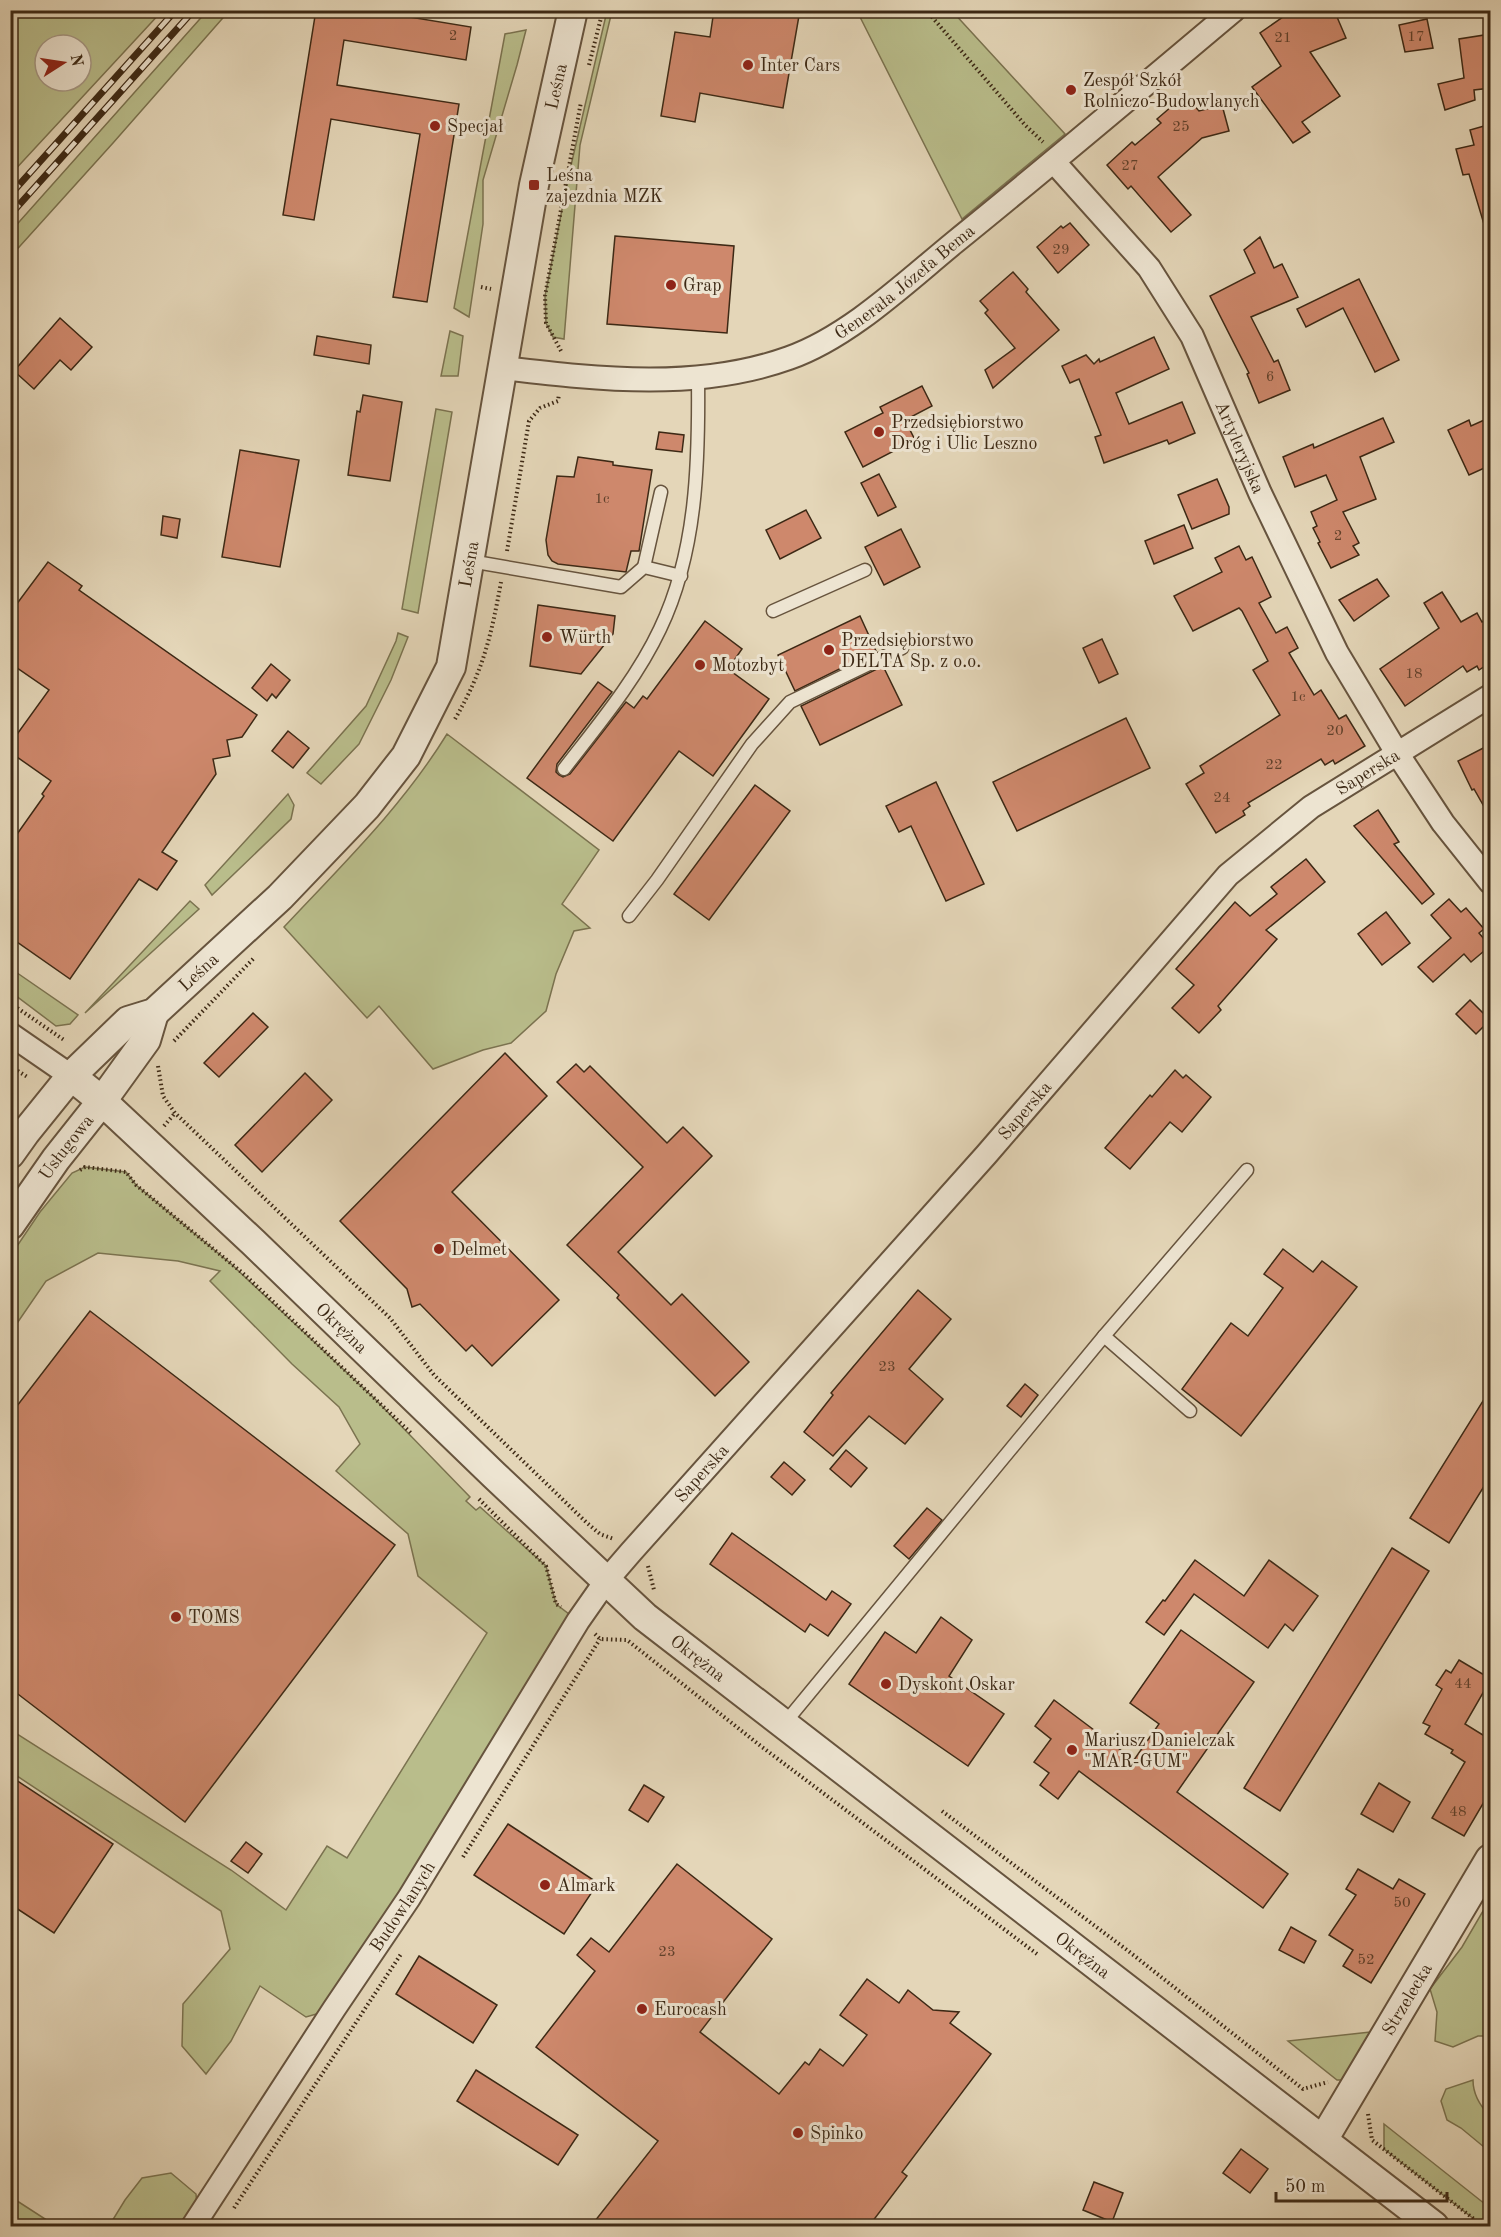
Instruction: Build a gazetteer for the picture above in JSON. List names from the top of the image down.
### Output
{
  "streets": {
    "street": [
      "Leśna",
      "Generała Józefa Bema",
      "Artyleryjska",
      "Saperska",
      "Usługowa",
      "Okrężna",
      "Budowlanych",
      "Strzelecka"
    ]
  },
  "crossings": [
    ["Leśna", "Generała Józefa Bema"],
    ["Leśna", "Usługowa"],
    ["Leśna", "Okrężna"],
    ["Generała Józefa Bema", "Artyleryjska"],
    ["Artyleryjska", "Saperska"],
    ["Saperska", "Okrężna"],
    ["Saperska", "Budowlanych"],
    ["Usługowa", "Okrężna"],
    ["Okrężna", "Budowlanych"],
    ["Okrężna", "Strzelecka"]
  ],
  "places": {
    "other": [
      "Inter Cars",
      "Zespół Szkół Rolniczo-Budowlanych",
      "Specjał",
      "Grap",
      "Przedsiębiorstwo Dróg i Ulic Leszno",
      "Würth",
      "Przedsiębiorstwo DELTA Sp. z o.o.",
      "Motozbyt",
      "Delmet",
      "TOMS",
      "Dyskont Oskar",
      "Mariusz Danielczak \"MAR-GUM\"",
      "Almark",
      "Eurocash",
      "Spinko"
    ],
    "transit": ["Leśna zajezdnia MZK"]
  },
  "house_numbers": [
    "2",
    "17",
    "21",
    "25",
    "27",
    "29",
    "6",
    "1c",
    "2",
    "18",
    "1c",
    "20",
    "22",
    "24",
    "23",
    "44",
    "48",
    "50",
    "23",
    "52"
  ],
  "scale_bar": "50 m",
  "north": "right"
}
